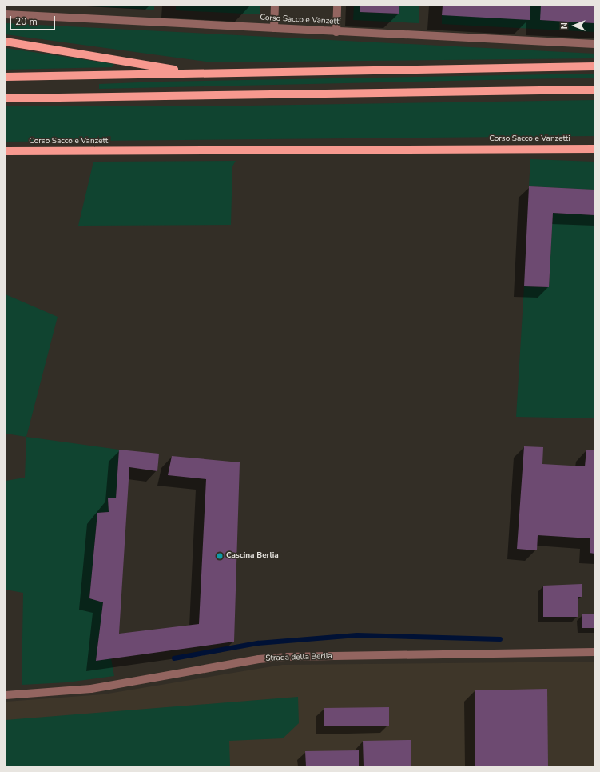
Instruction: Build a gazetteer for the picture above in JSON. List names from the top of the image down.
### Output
{
  "streets": {
    "main road": ["Corso Sacco e Vanzetti"],
    "street": ["Strada della Berlia"]
  },
  "places": ["Cascina Berlia"],
  "scale_bar": "20 m",
  "north": "left"
}
